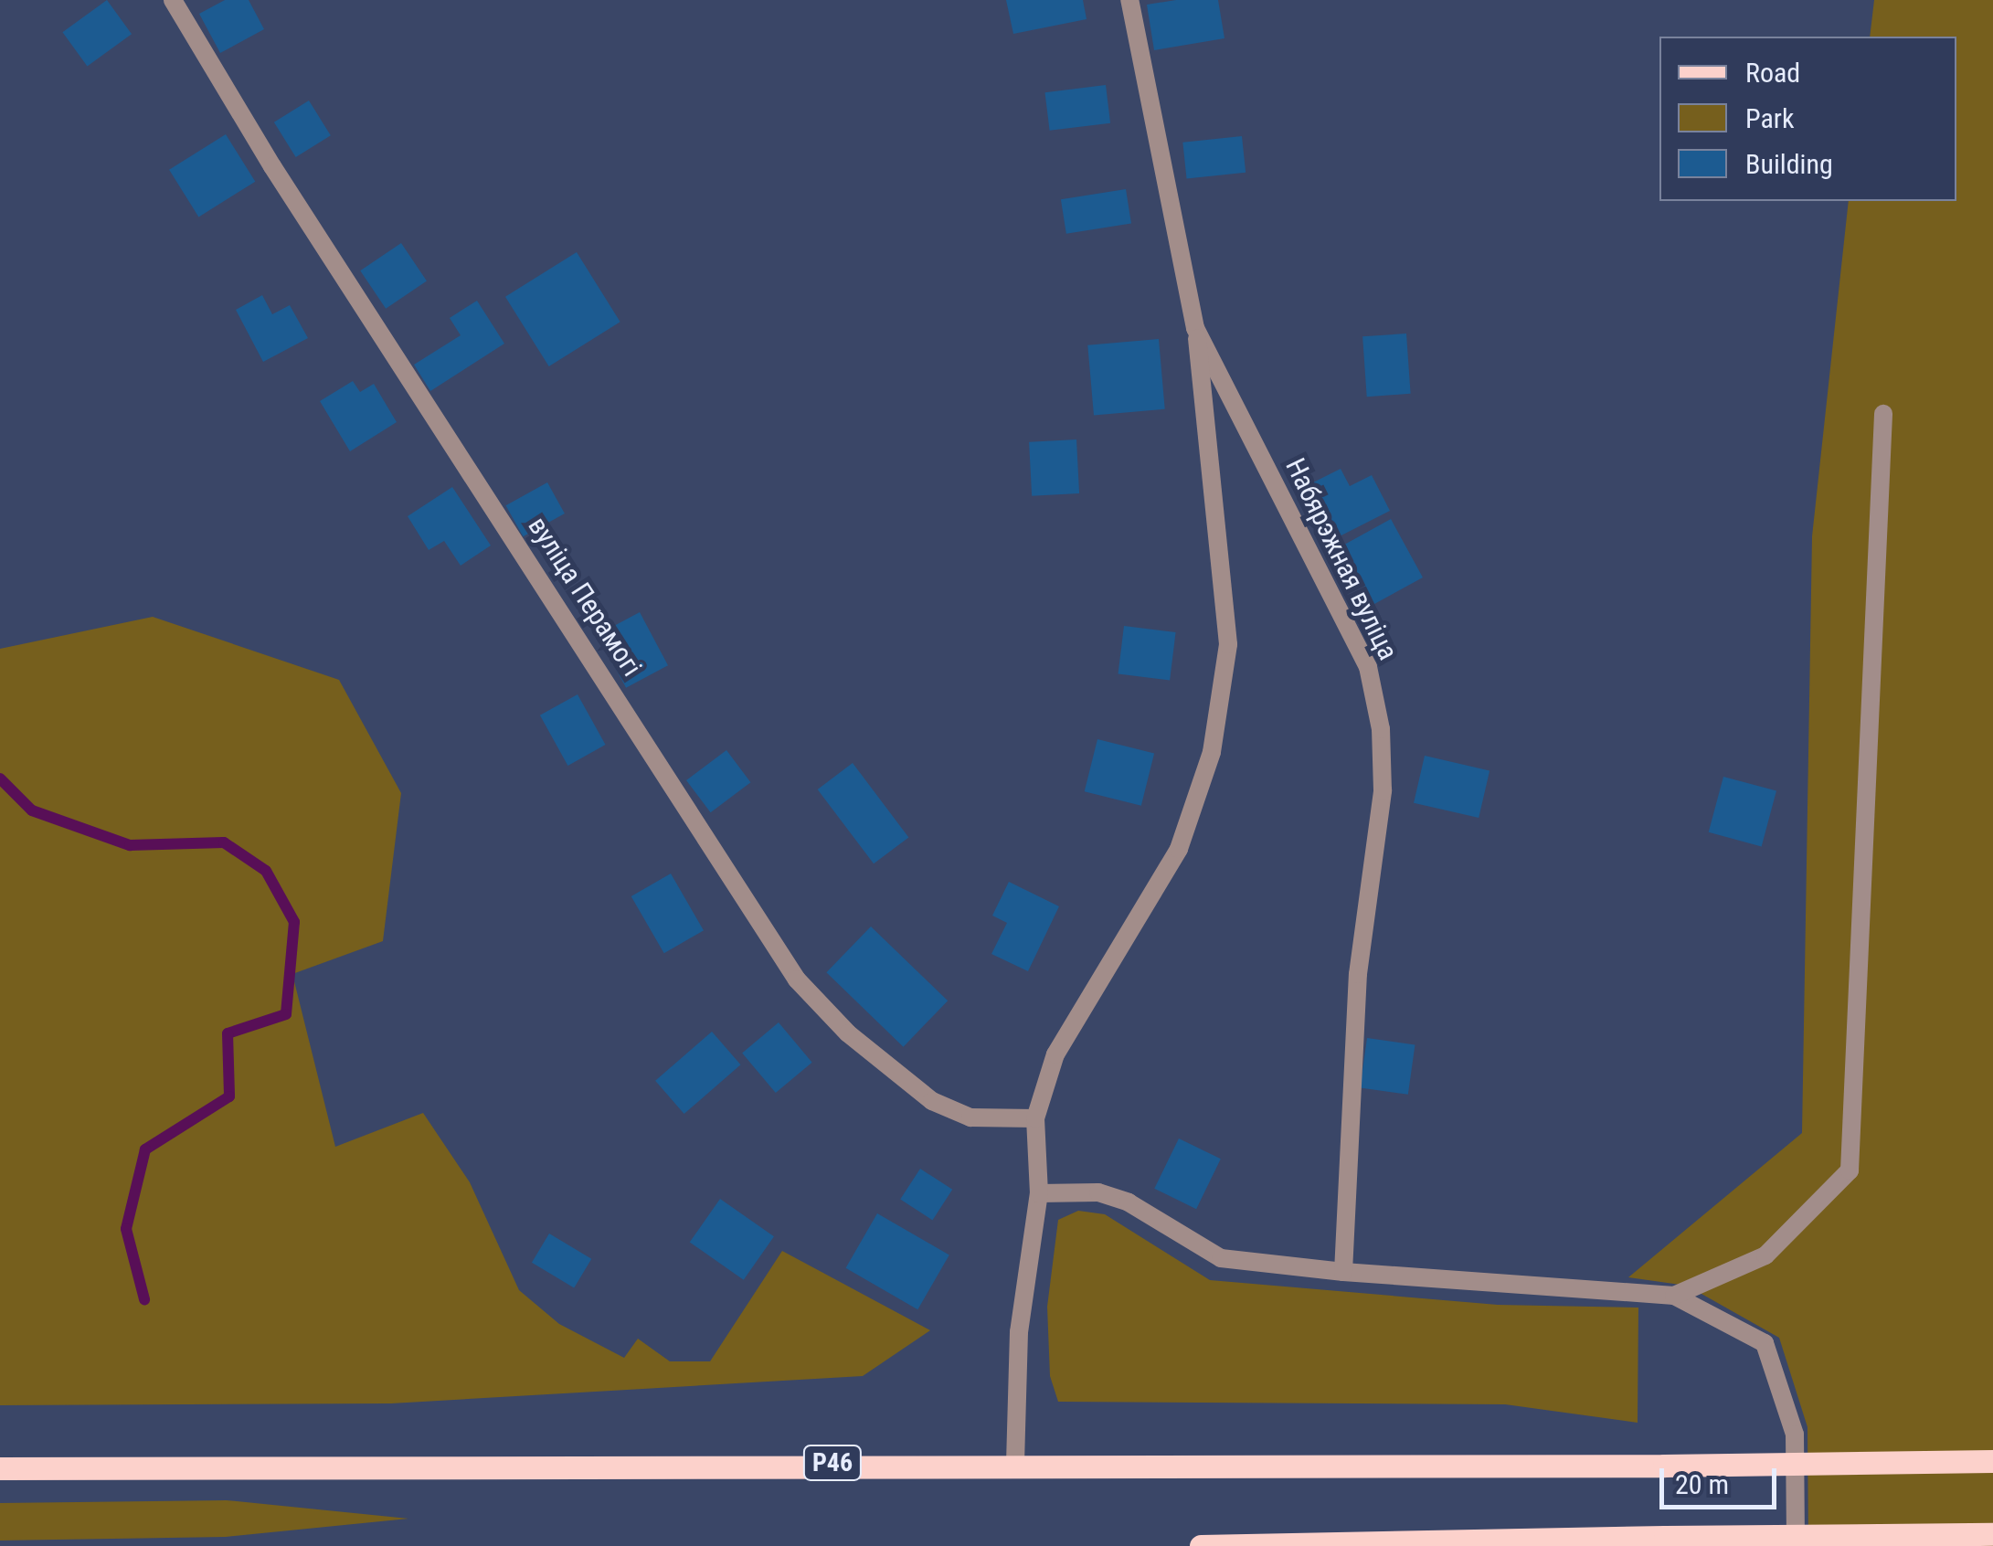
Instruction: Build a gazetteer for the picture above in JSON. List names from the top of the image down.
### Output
{
  "streets": {
    "main road": ["Р46"],
    "street": ["Набярэжная вуліца", "вуліца Перамогі"]
  },
  "legend": ["Road", "Park", "Building"],
  "scale_bar": "20 m"
}
